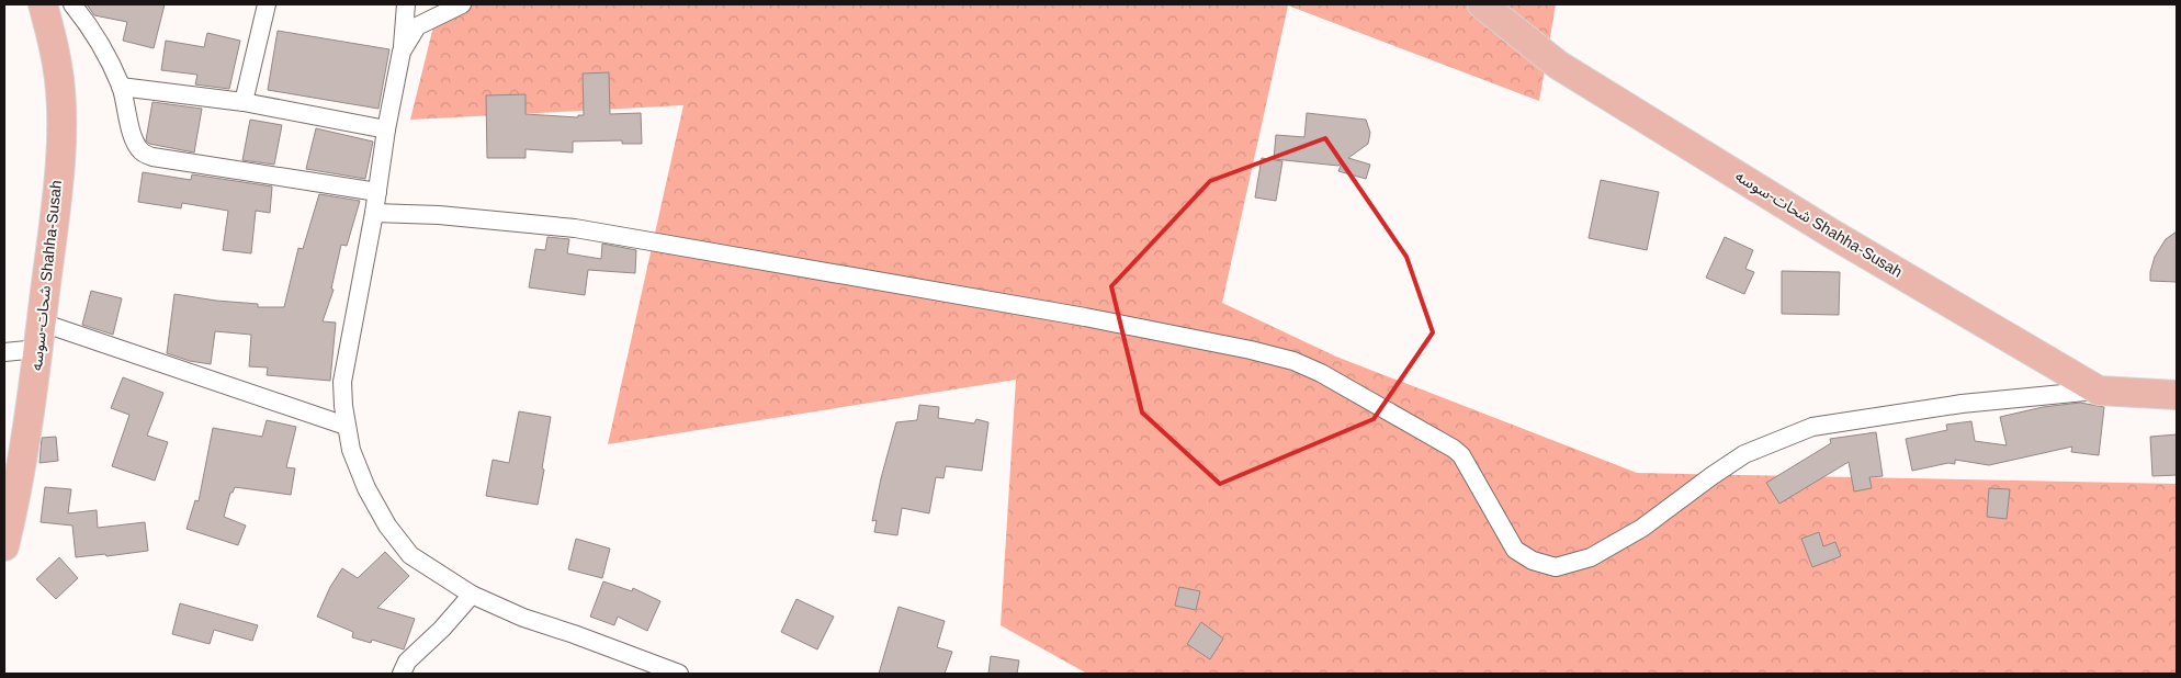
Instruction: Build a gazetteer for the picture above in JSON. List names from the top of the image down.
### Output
{
  "streets": {
    "main road": ["شحات-سوسه Shahha-Susah"]
  }
}
